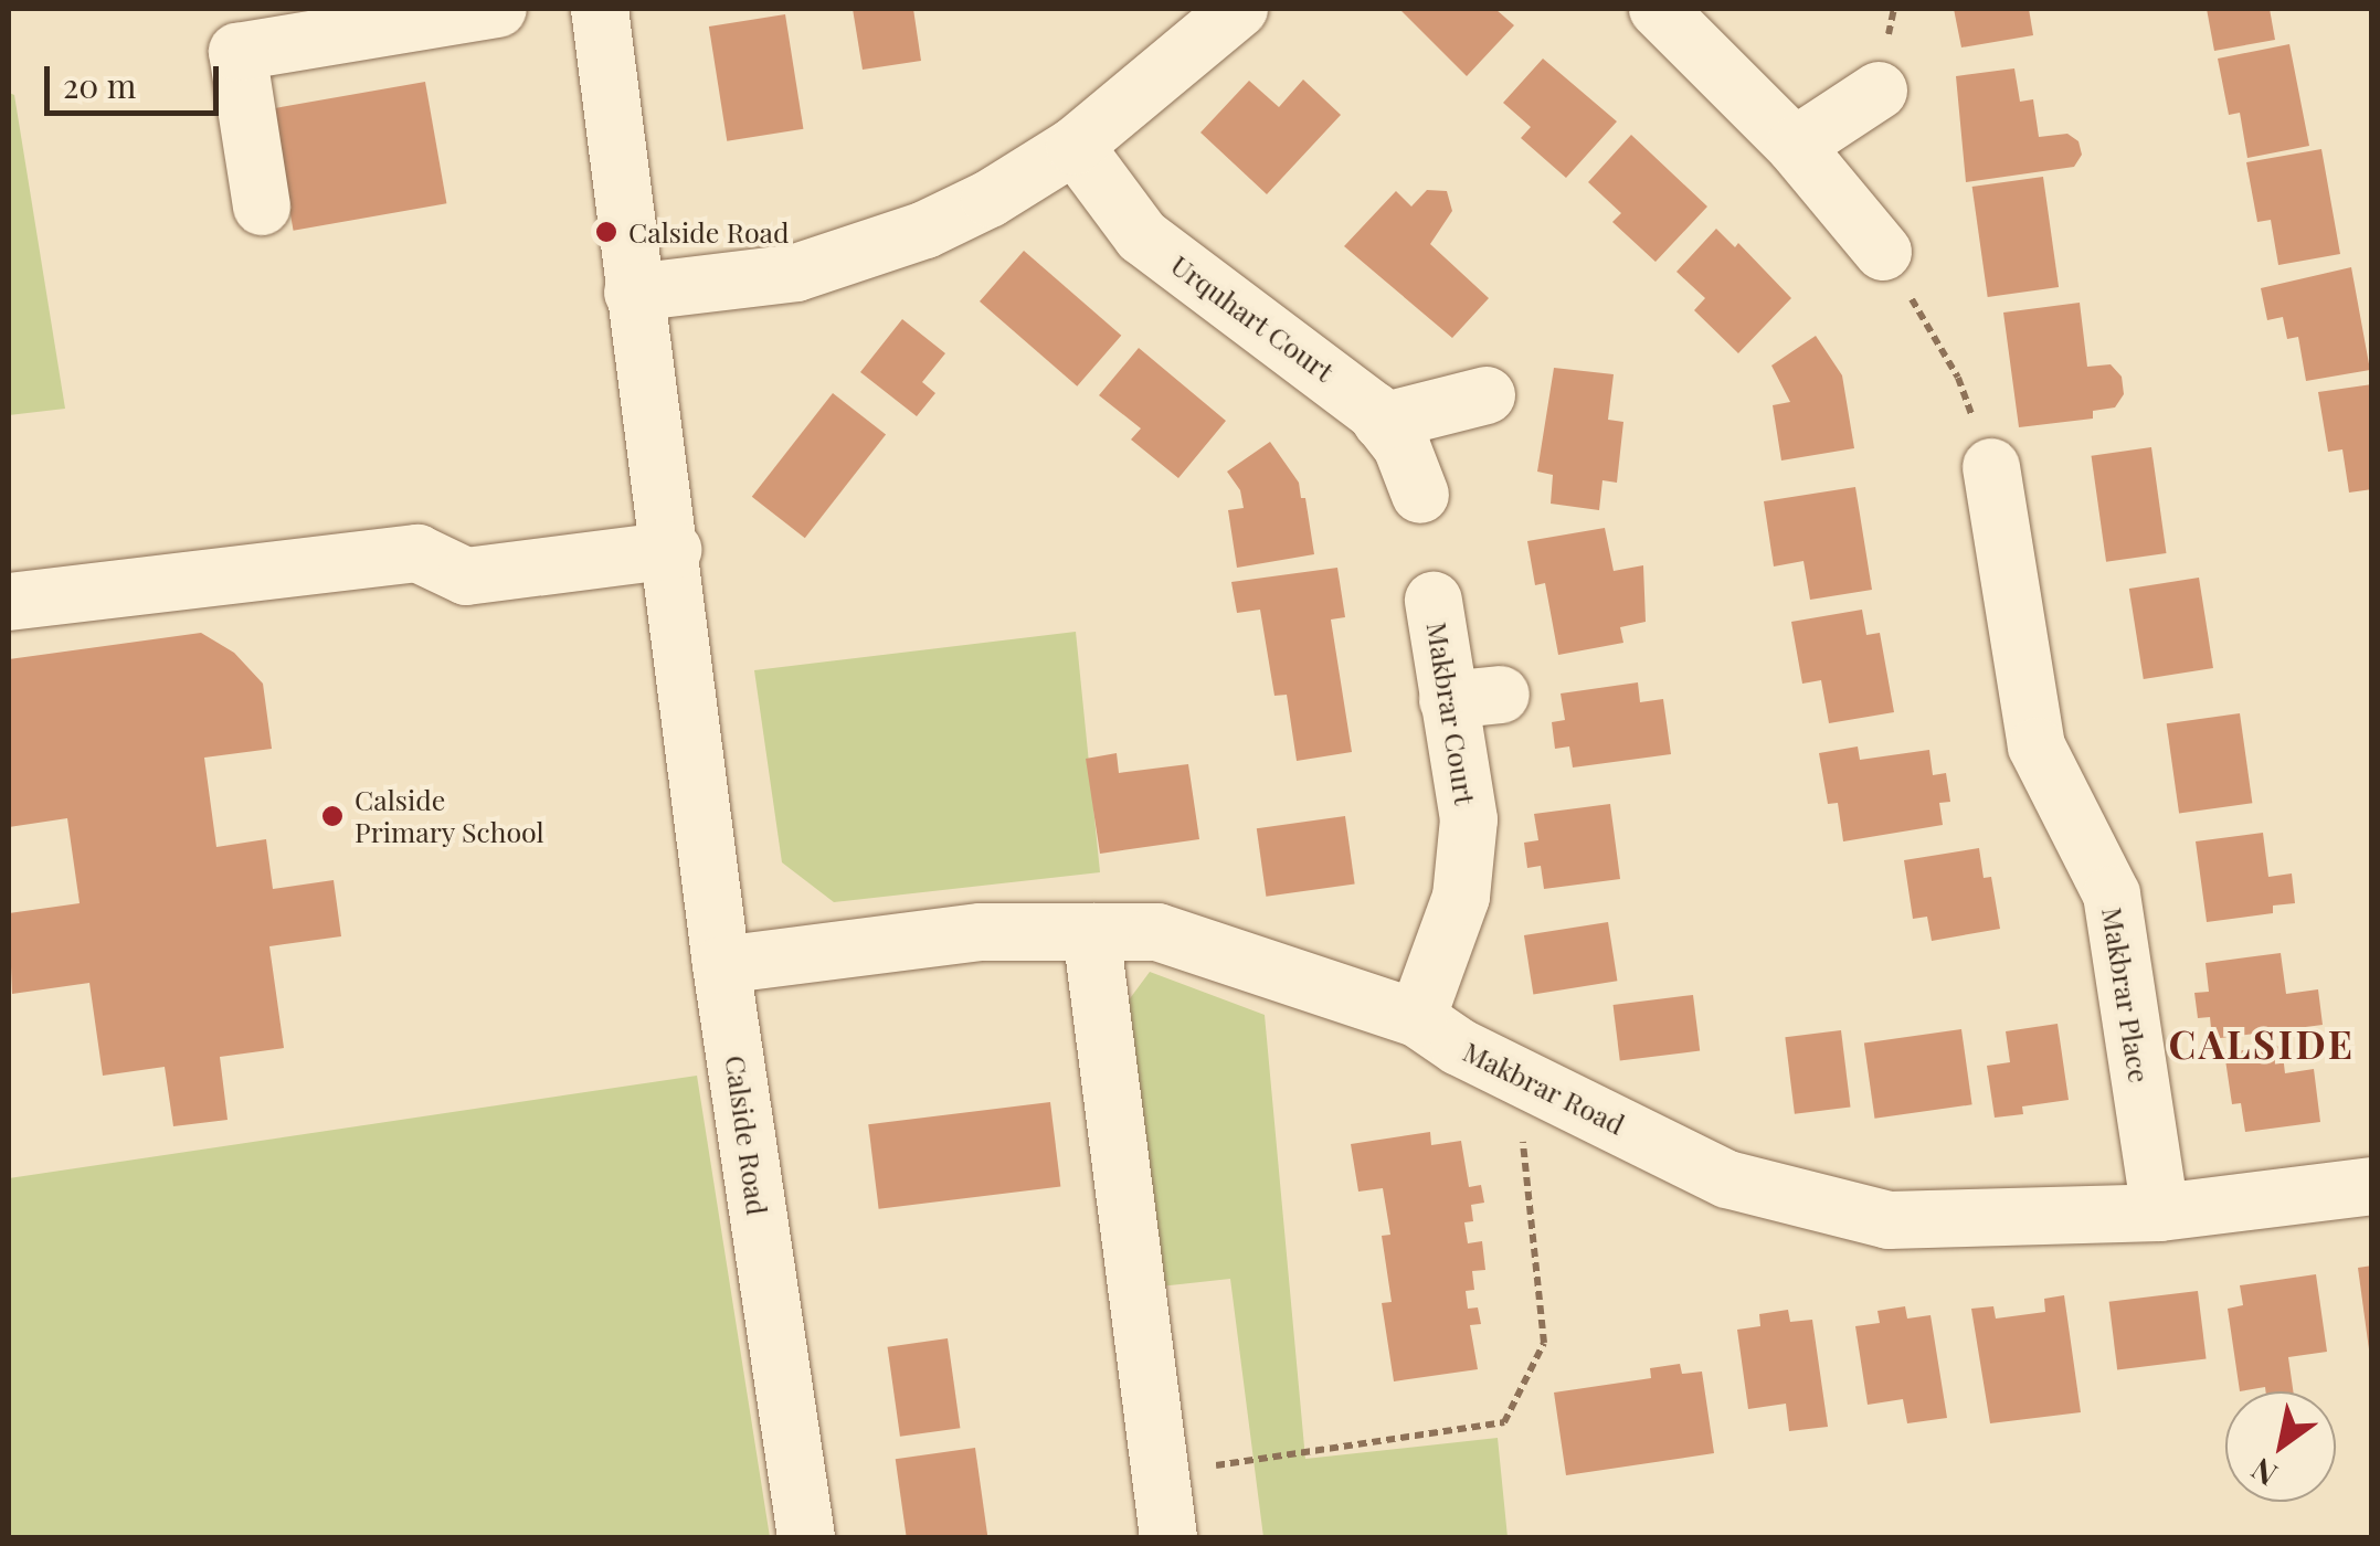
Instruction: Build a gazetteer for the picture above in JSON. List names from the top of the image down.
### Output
{
  "streets": {
    "street": [
      "Urquhart Court",
      "Makbrar Court",
      "Makbrar Place",
      "Makbrar Road",
      "Calside Road"
    ]
  },
  "crossings": [
    ["Makbrar Court", "Makbrar Road"],
    ["Makbrar Place", "Makbrar Road"],
    ["Makbrar Road", "Calside Road"]
  ],
  "districts": ["CALSIDE"],
  "places": ["Calside Road", "Calside Primary School"],
  "scale_bar": "20 m",
  "north": "bottom left"
}
